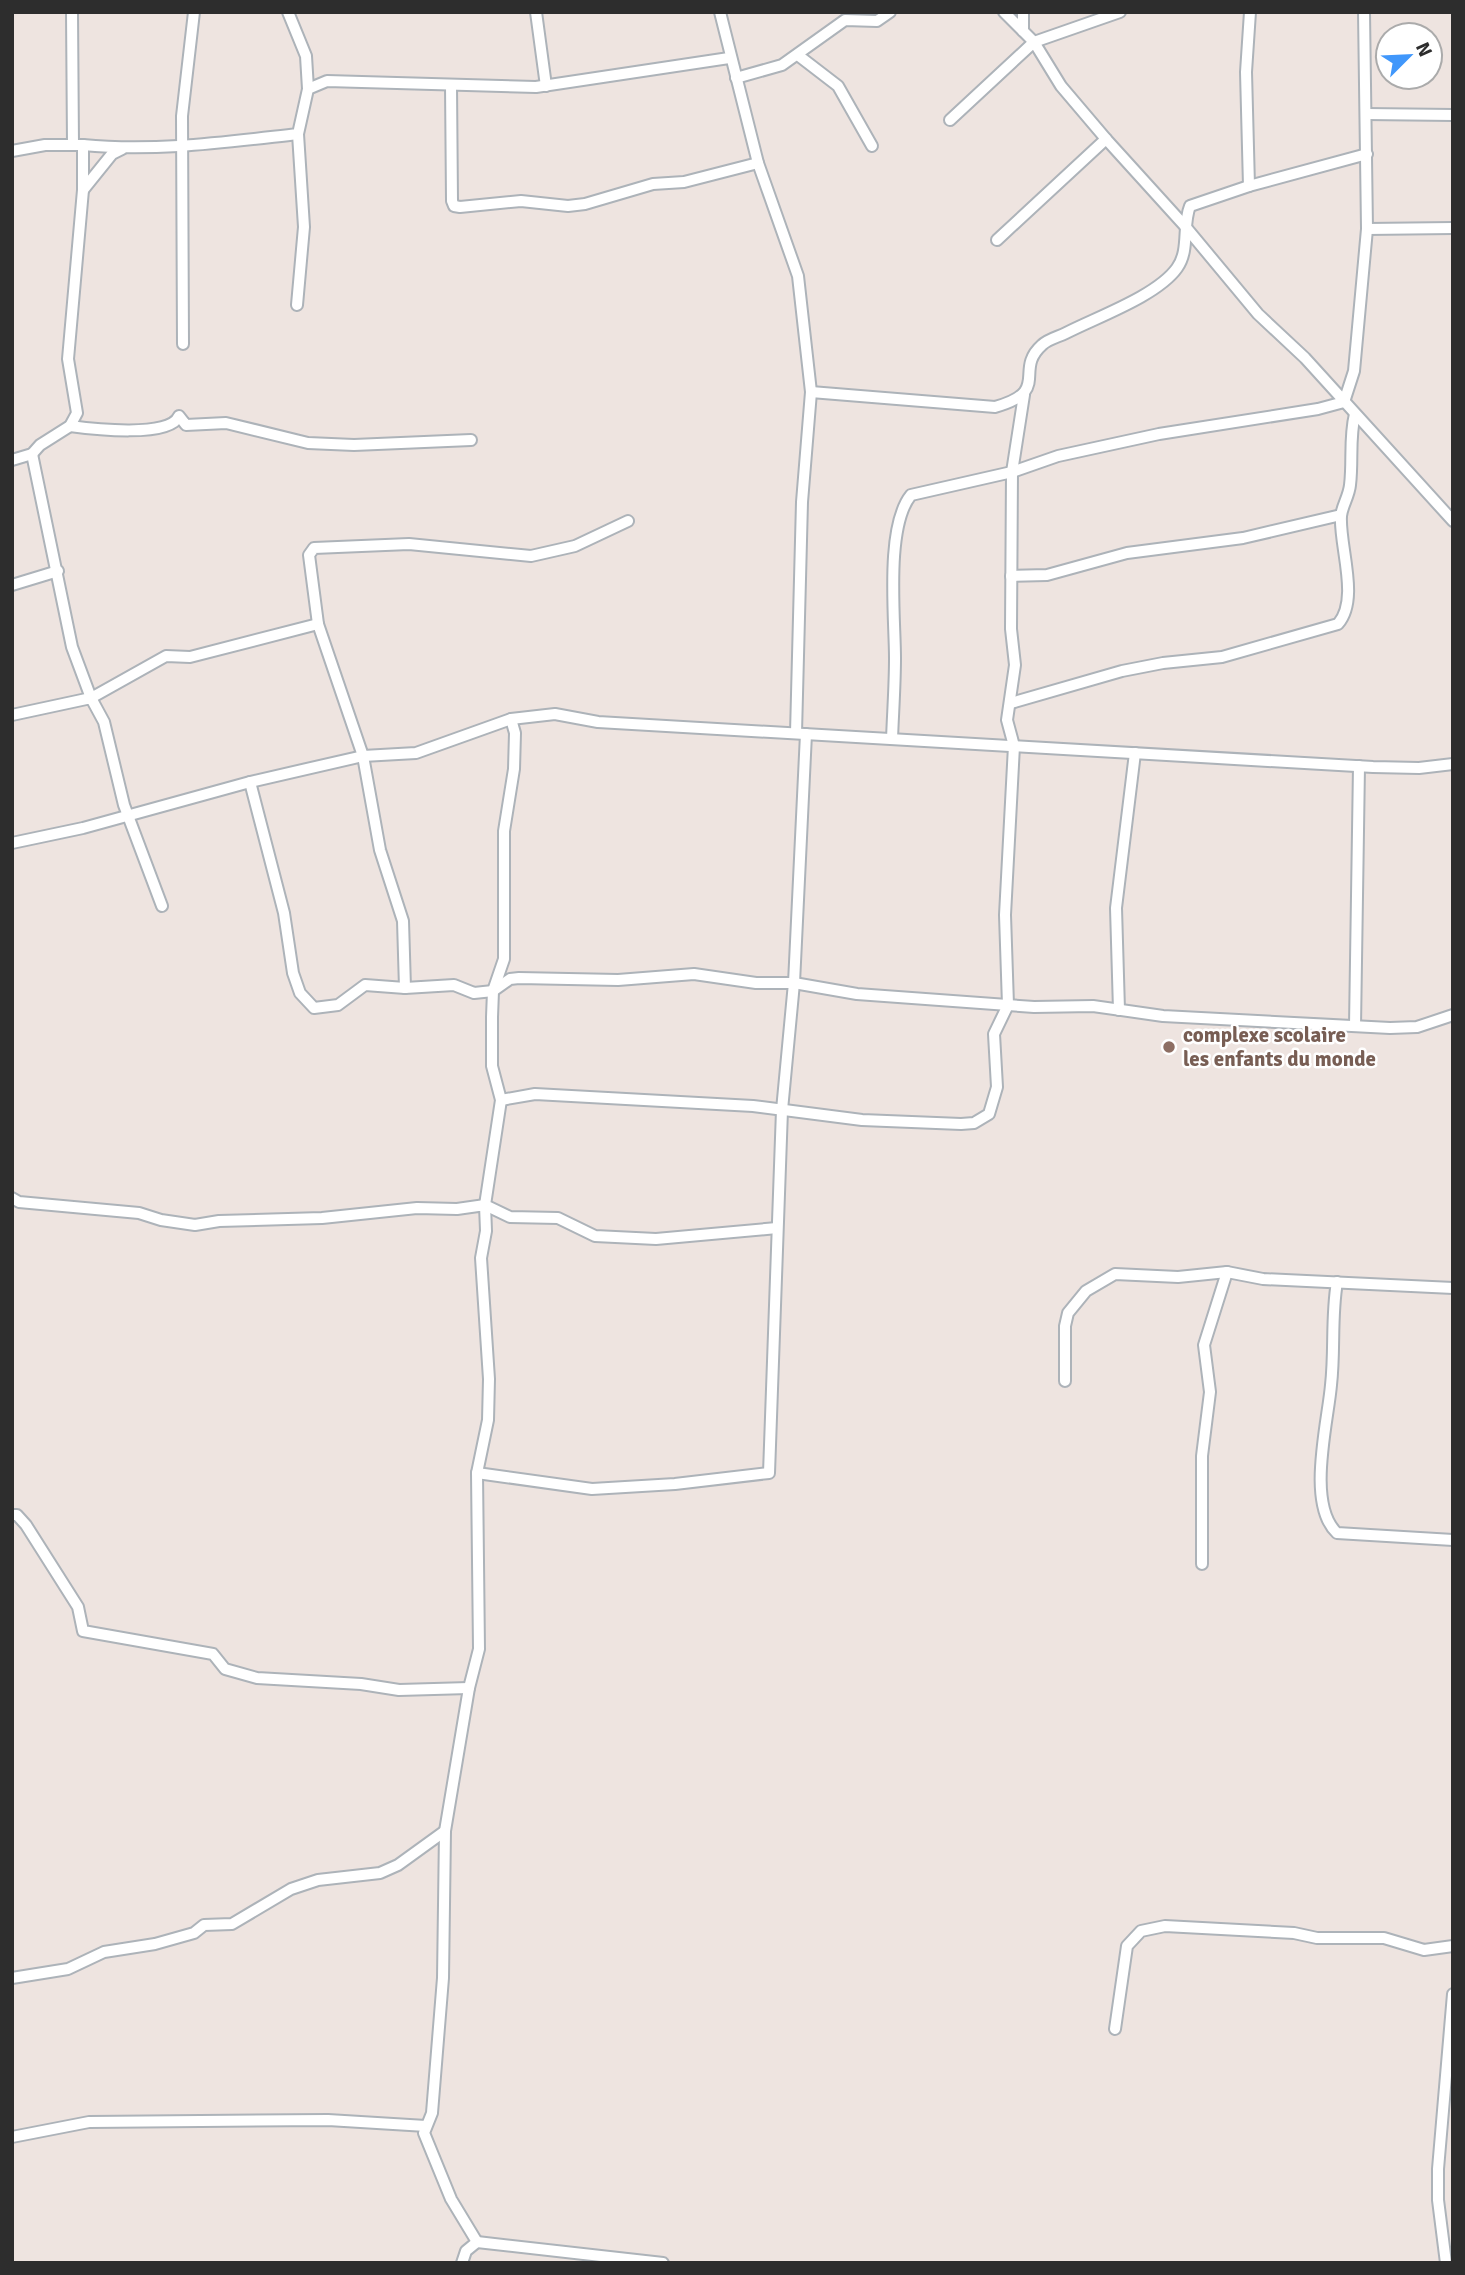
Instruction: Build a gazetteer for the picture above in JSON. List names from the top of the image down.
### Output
{
  "places": ["complexe scolaire les enfants du monde"],
  "north": "top right"
}
